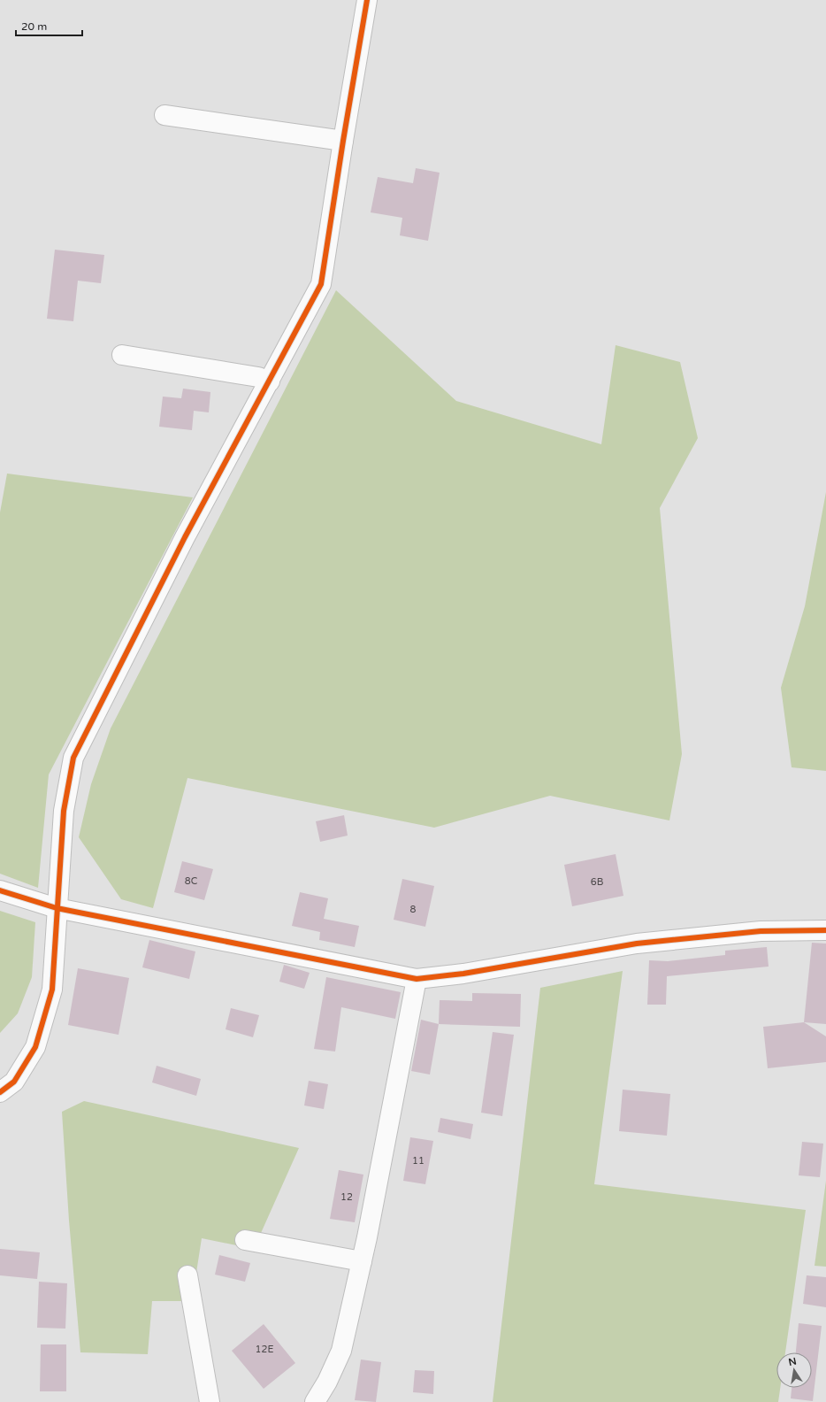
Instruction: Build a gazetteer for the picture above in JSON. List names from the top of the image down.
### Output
{
  "house_numbers": [
    "8C",
    "6B",
    "8",
    "11",
    "12",
    "12E"
  ],
  "scale_bar": "20 m",
  "north": "top"
}
